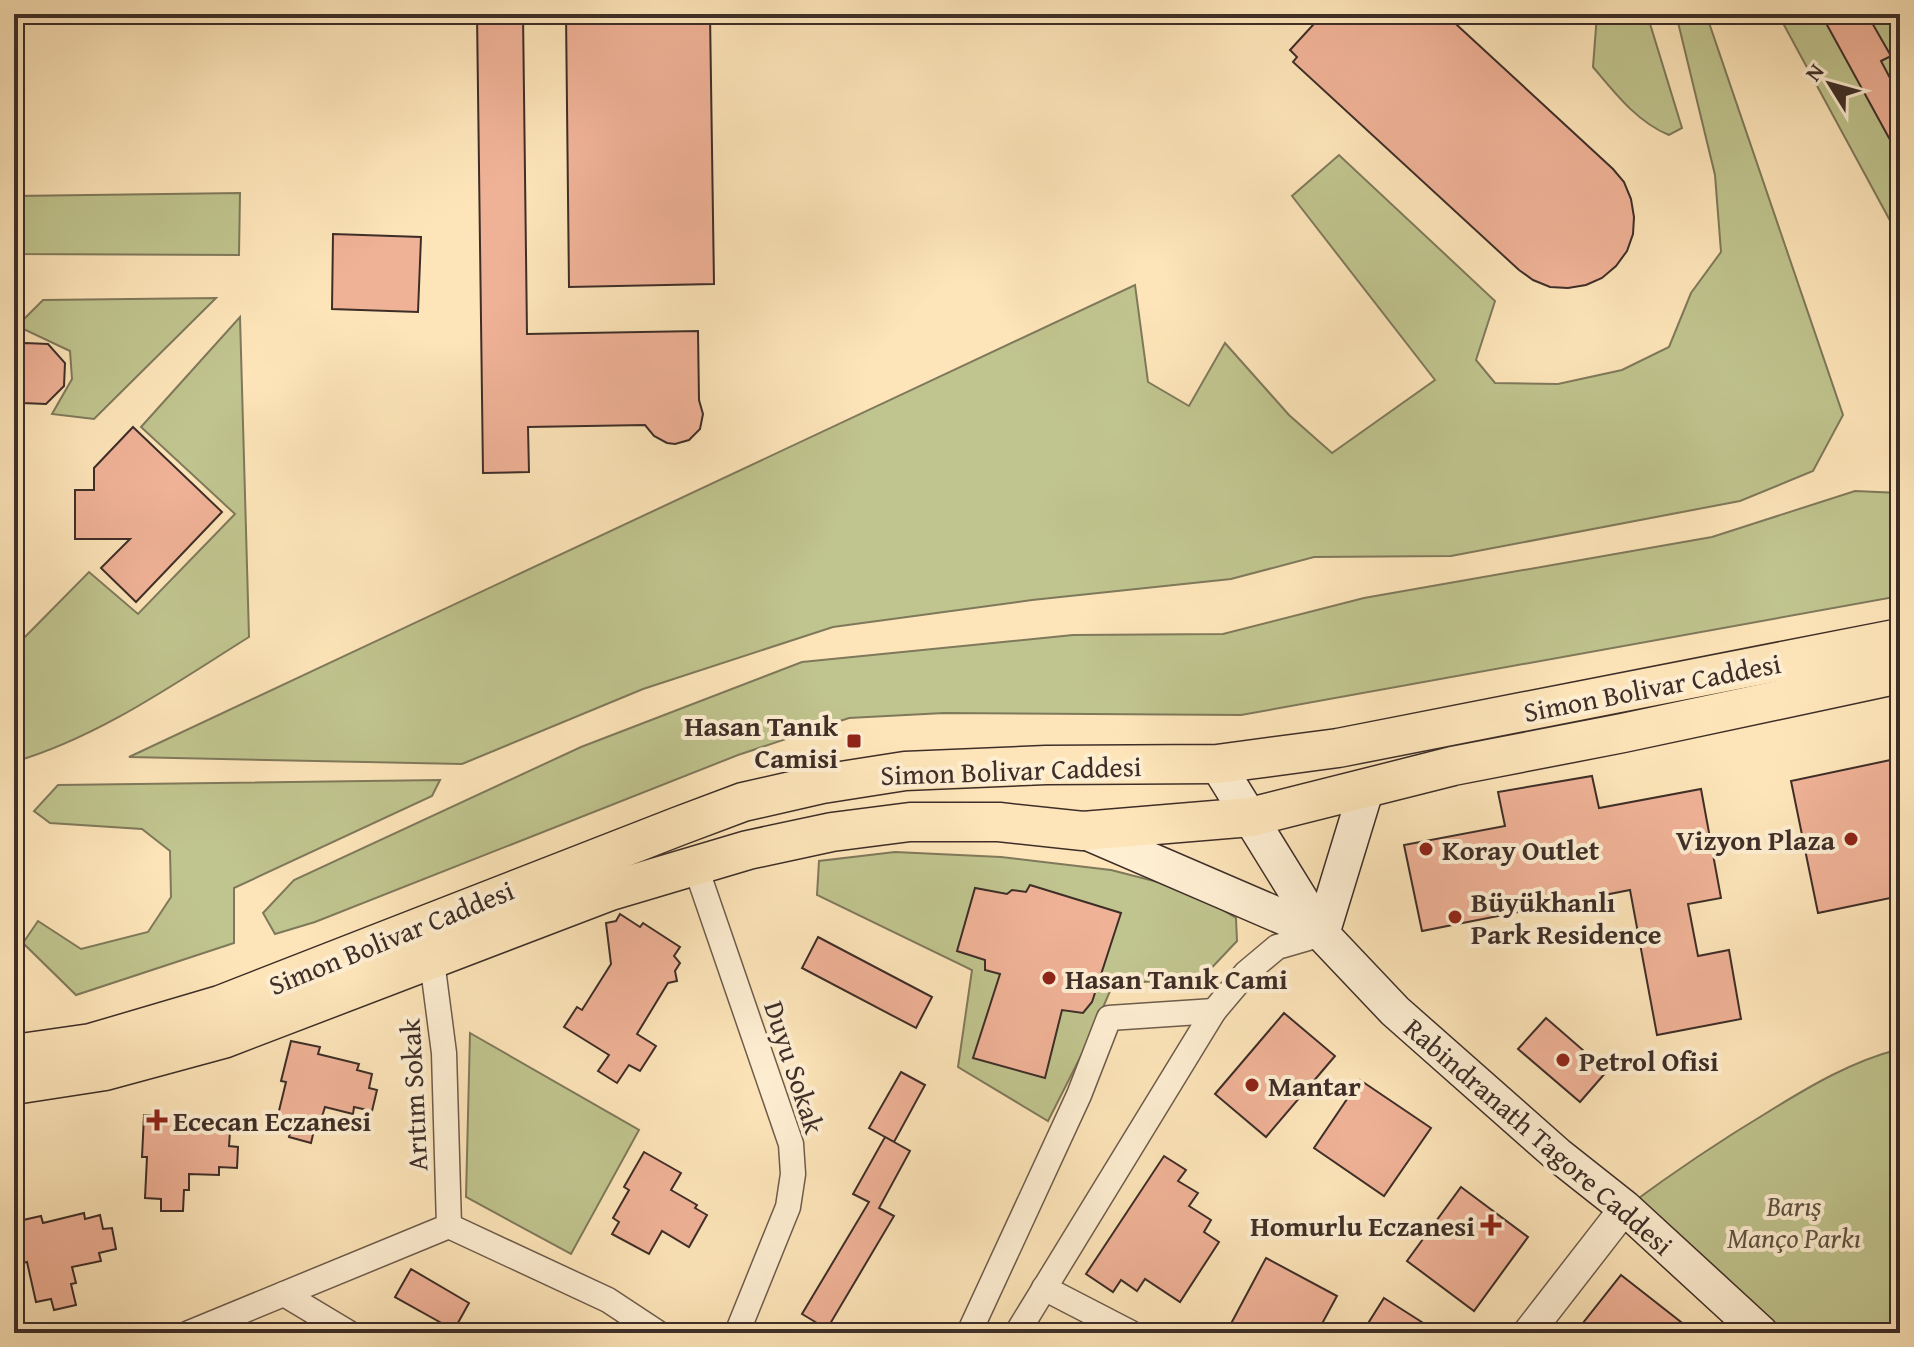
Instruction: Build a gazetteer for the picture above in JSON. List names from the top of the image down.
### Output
{
  "streets": {
    "main road": ["Simon Bolivar Caddesi", "Rabindranath Tagore Caddesi"],
    "street": ["Duyu Sokak", "Arıtım Sokak"]
  },
  "crossings": [
    ["Simon Bolivar Caddesi", "Duyu Sokak"],
    ["Simon Bolivar Caddesi", "Arıtım Sokak"],
    ["Simon Bolivar Caddesi", "Rabindranath Tagore Caddesi"]
  ],
  "parks": ["Barış Manço Parkı"],
  "places": {
    "transit": ["Hasan Tanık Camisi"],
    "other": [
      "Vizyon Plaza",
      "Koray Outlet",
      "Büyükhanlı Park Residence",
      "Hasan Tanık Cami",
      "Petrol Ofisi",
      "Mantar"
    ],
    "health": ["Ececan Eczanesi", "Homurlu Eczanesi"]
  },
  "north": "top left"
}
